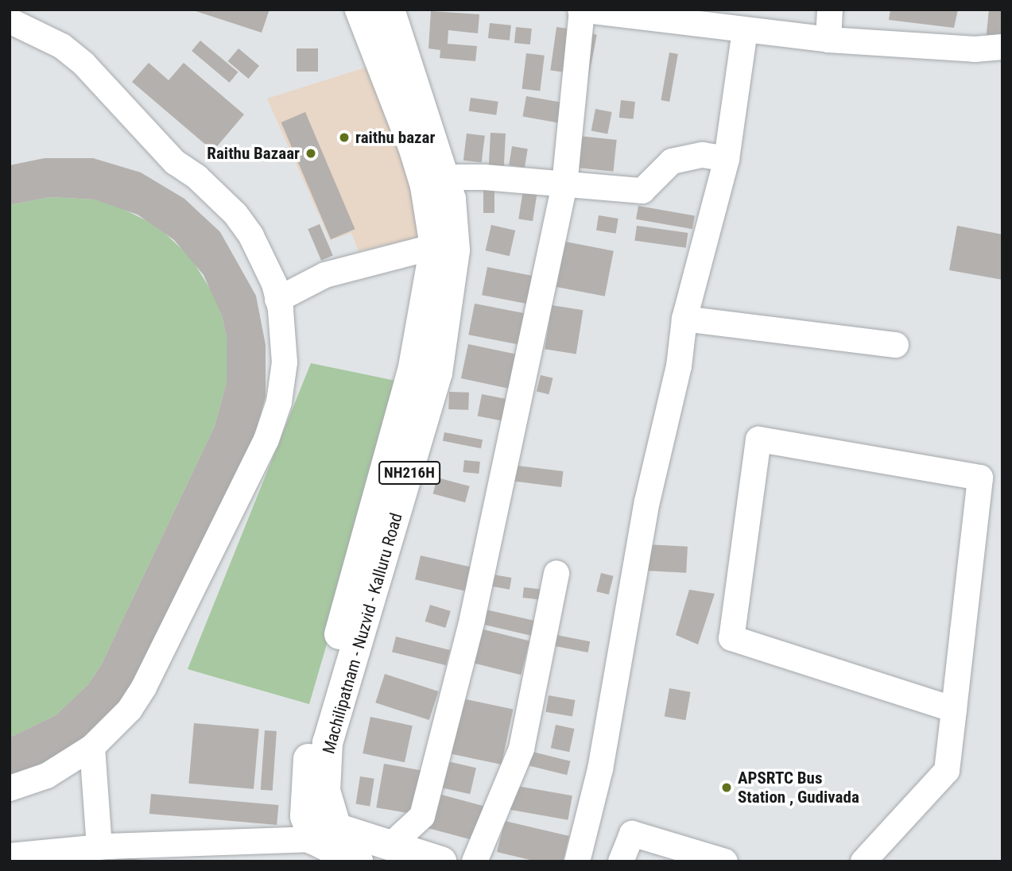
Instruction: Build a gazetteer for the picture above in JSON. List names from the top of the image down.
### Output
{
  "streets": {
    "highway": ["NH216H", "Machilipatnam - Nuzvid - Kalluru Road"]
  },
  "places": ["raithu bazar", "Raithu Bazaar", "APSRTC Bus Station , Gudivada"]
}
